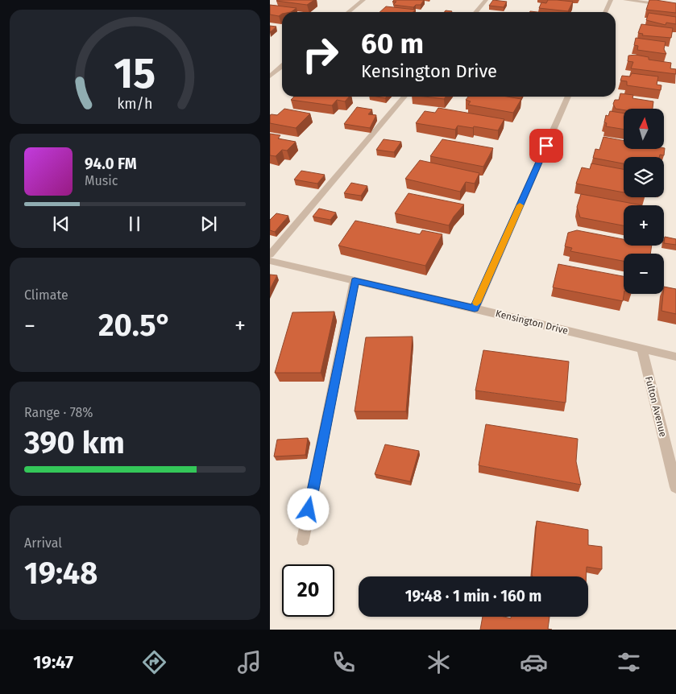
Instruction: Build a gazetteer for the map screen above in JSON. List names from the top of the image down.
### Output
{
  "streets": {
    "street": ["Kensington Drive", "Fulton Avenue"]
  },
  "crossings": [
    ["Kensington Drive", "Fulton Avenue"]
  ],
  "north": "top",
  "page": {
    "turn": ["60 m", "Kensington Drive"],
    "map_buttons": ["+", "−"],
    "song": ["94.0 FM", "Music"],
    "tile": [
      "Climate",
      ["Range · 78%", "390 km"],
      ["Arrival", "19:48"]
    ],
    "heat": ["−", "20.5°", "+"],
    "limit": "20",
    "trip": "19:48 · 1 min · 160 m",
    "tabs": "19:47",
    "gauge": ["15", "km/h"]
  }
}
